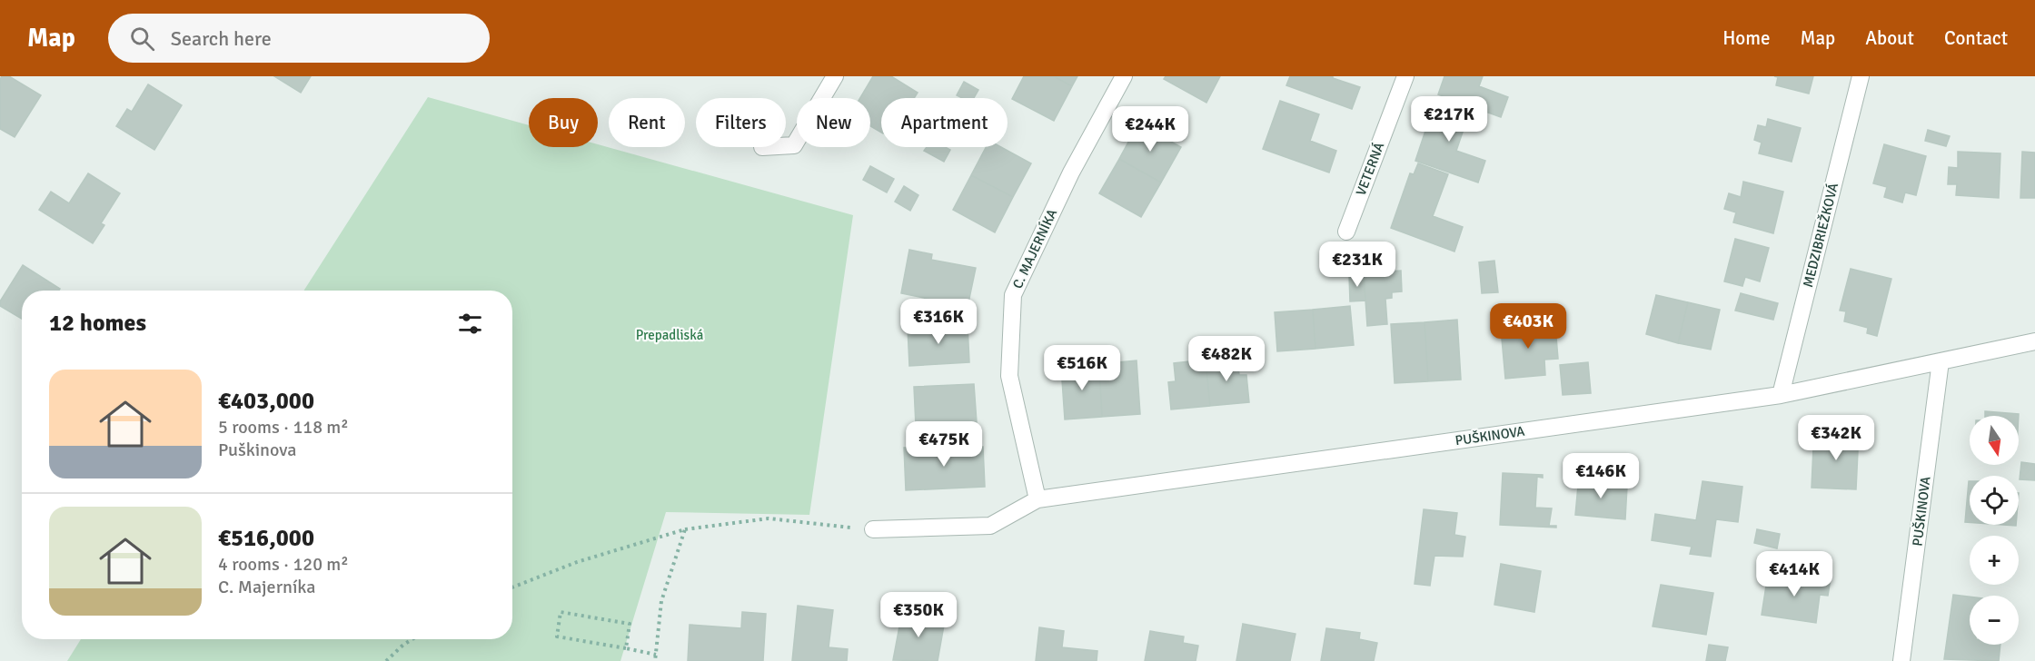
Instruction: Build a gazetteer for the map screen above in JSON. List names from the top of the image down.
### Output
{
  "streets": {
    "street": [
      "VETERNÁ",
      "MEDZIBRIEŽKOVÁ",
      "C. MAJERNÍKA",
      "PUŠKINOVA"
    ]
  },
  "crossings": [
    ["MEDZIBRIEŽKOVÁ", "PUŠKINOVA"],
    ["C. MAJERNÍKA", "PUŠKINOVA"]
  ],
  "parks": ["Prepadliská"],
  "north": "bottom",
  "page": {
    "header": "Map",
    "search": "Search here",
    "nav": [
      "Home",
      "Map",
      "About",
      "Contact"
    ],
    "price": [
      "€217K",
      "€244K",
      "€231K",
      "€316K",
      "€403K",
      "€482K",
      "€516K",
      "€342K",
      "€475K",
      "€146K",
      "€414K",
      "€350K"
    ],
    "chip": [
      "Buy",
      "Rent",
      "Filters",
      "New",
      "Apartment"
    ],
    "heading": "12 homes",
    "list": [
      {
        "name": "€403,000",
        "note": "5 rooms · 118 m² · Puškinova"
      },
      {
        "name": "€516,000",
        "note": "4 rooms · 120 m² · C. Majerníka"
      }
    ],
    "map_buttons": ["+", "−"]
  }
}
